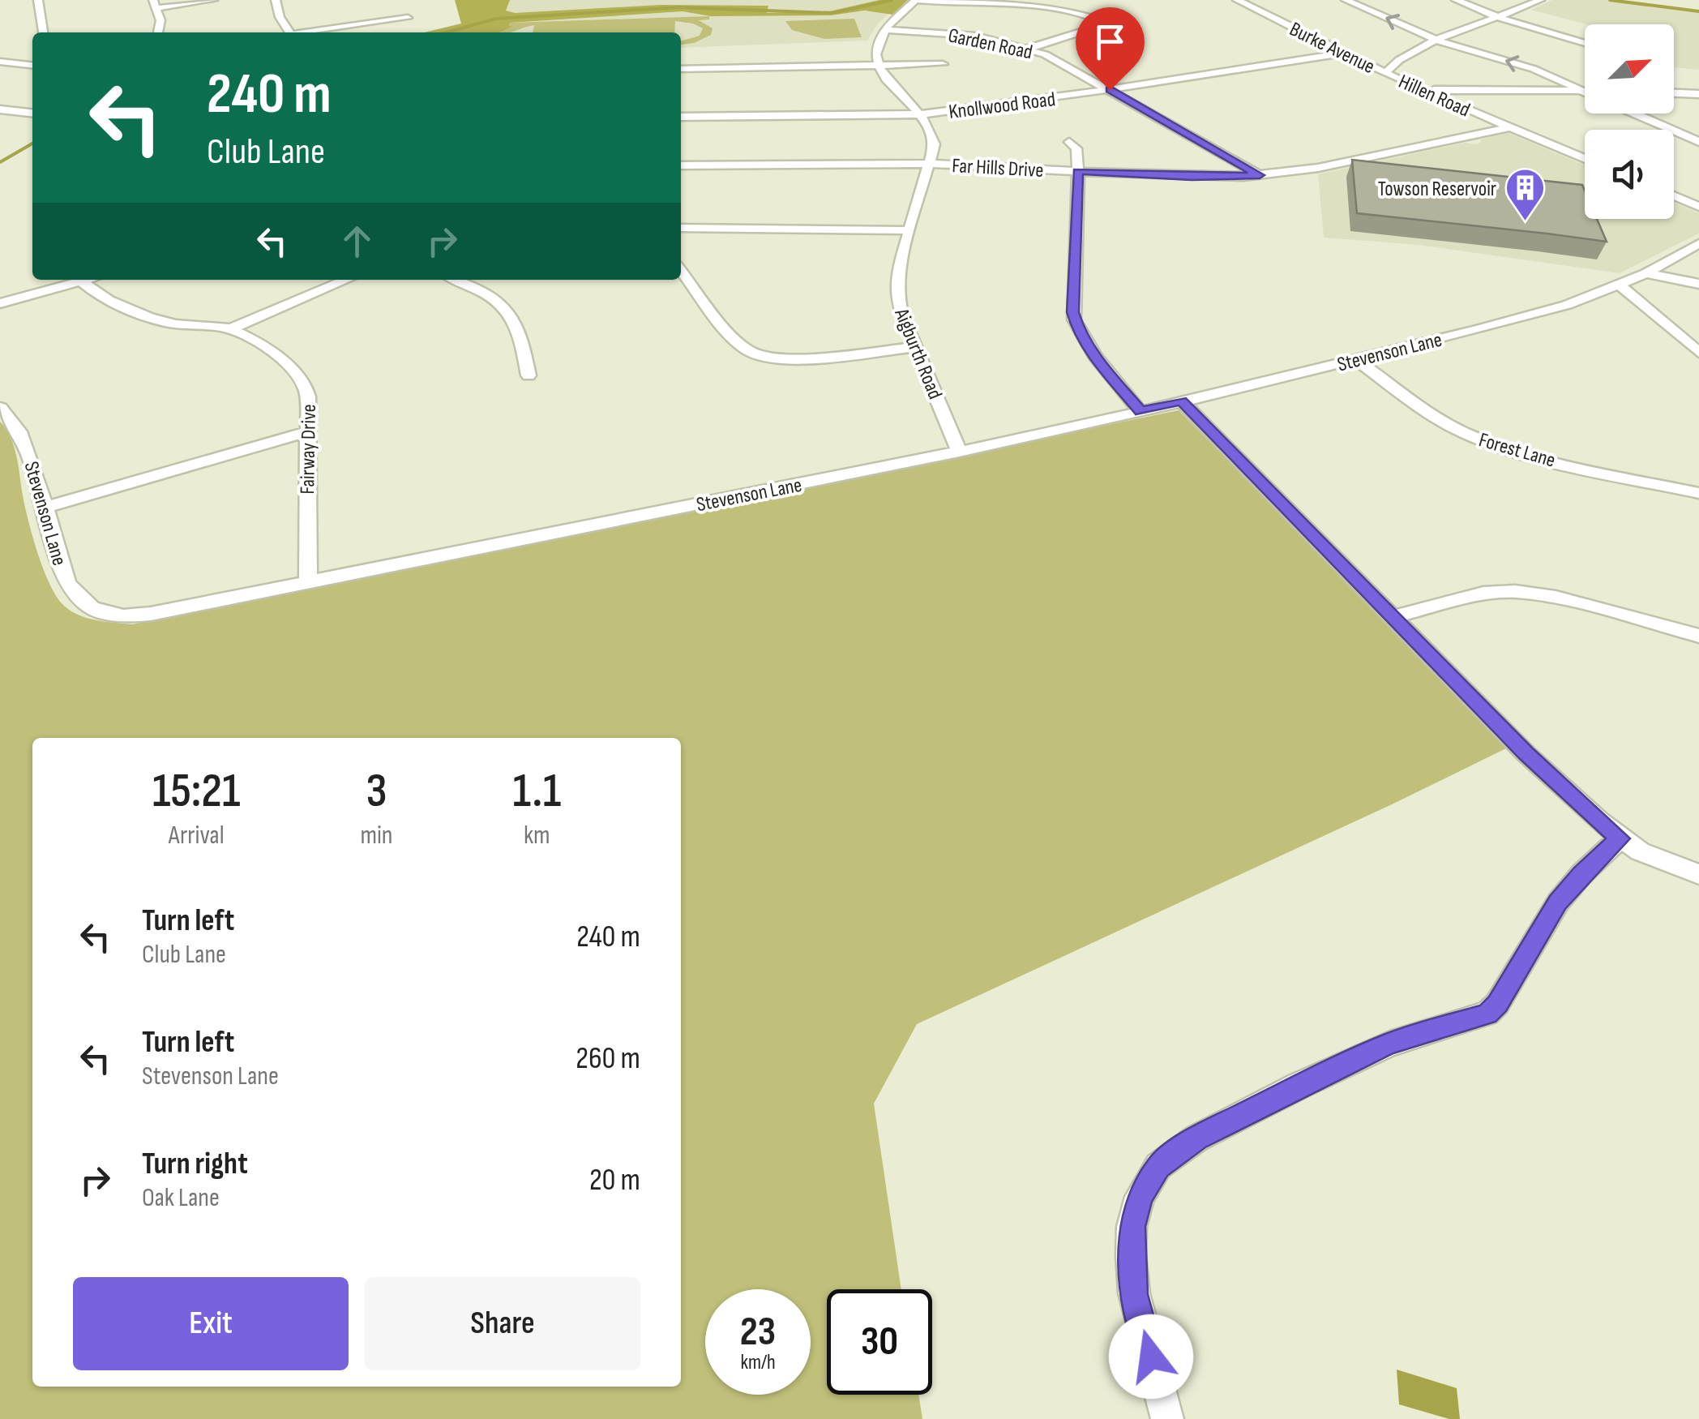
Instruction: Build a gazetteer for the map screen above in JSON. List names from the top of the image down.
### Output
{
  "streets": {
    "street": [
      "Garden Road",
      "Burke Avenue",
      "Hillen Road",
      "Knollwood Road",
      "Far Hills Drive",
      "Stevenson Lane",
      "Aigburth Road",
      "Fairway Drive",
      "Forest Lane"
    ]
  },
  "crossings": [
    ["Garden Road", "Knollwood Road"],
    ["Garden Road", "Far Hills Drive"],
    ["Burke Avenue", "Hillen Road"],
    ["Burke Avenue", "Knollwood Road"],
    ["Hillen Road", "Far Hills Drive"],
    ["Knollwood Road", "Aigburth Road"],
    ["Far Hills Drive", "Aigburth Road"],
    ["Stevenson Lane", "Aigburth Road"],
    ["Stevenson Lane", "Fairway Drive"],
    ["Stevenson Lane", "Forest Lane"]
  ],
  "places": {
    "building": ["Towson Reservoir"]
  },
  "north": "top right",
  "page": {
    "turn": ["240 m", "Club Lane"],
    "eta": [
      "15:21",
      "Arrival",
      "3",
      "min",
      "1.1",
      "km"
    ],
    "list": [
      {
        "name": "Turn left",
        "note": "Club Lane",
        "value": "240 m"
      },
      {
        "name": "Turn left",
        "note": "Stevenson Lane",
        "value": "260 m"
      },
      {
        "name": "Turn right",
        "note": "Oak Lane",
        "value": "20 m"
      }
    ],
    "buttons": ["Exit", "Share"],
    "speed": "23 km/h",
    "limit": "30"
  }
}
